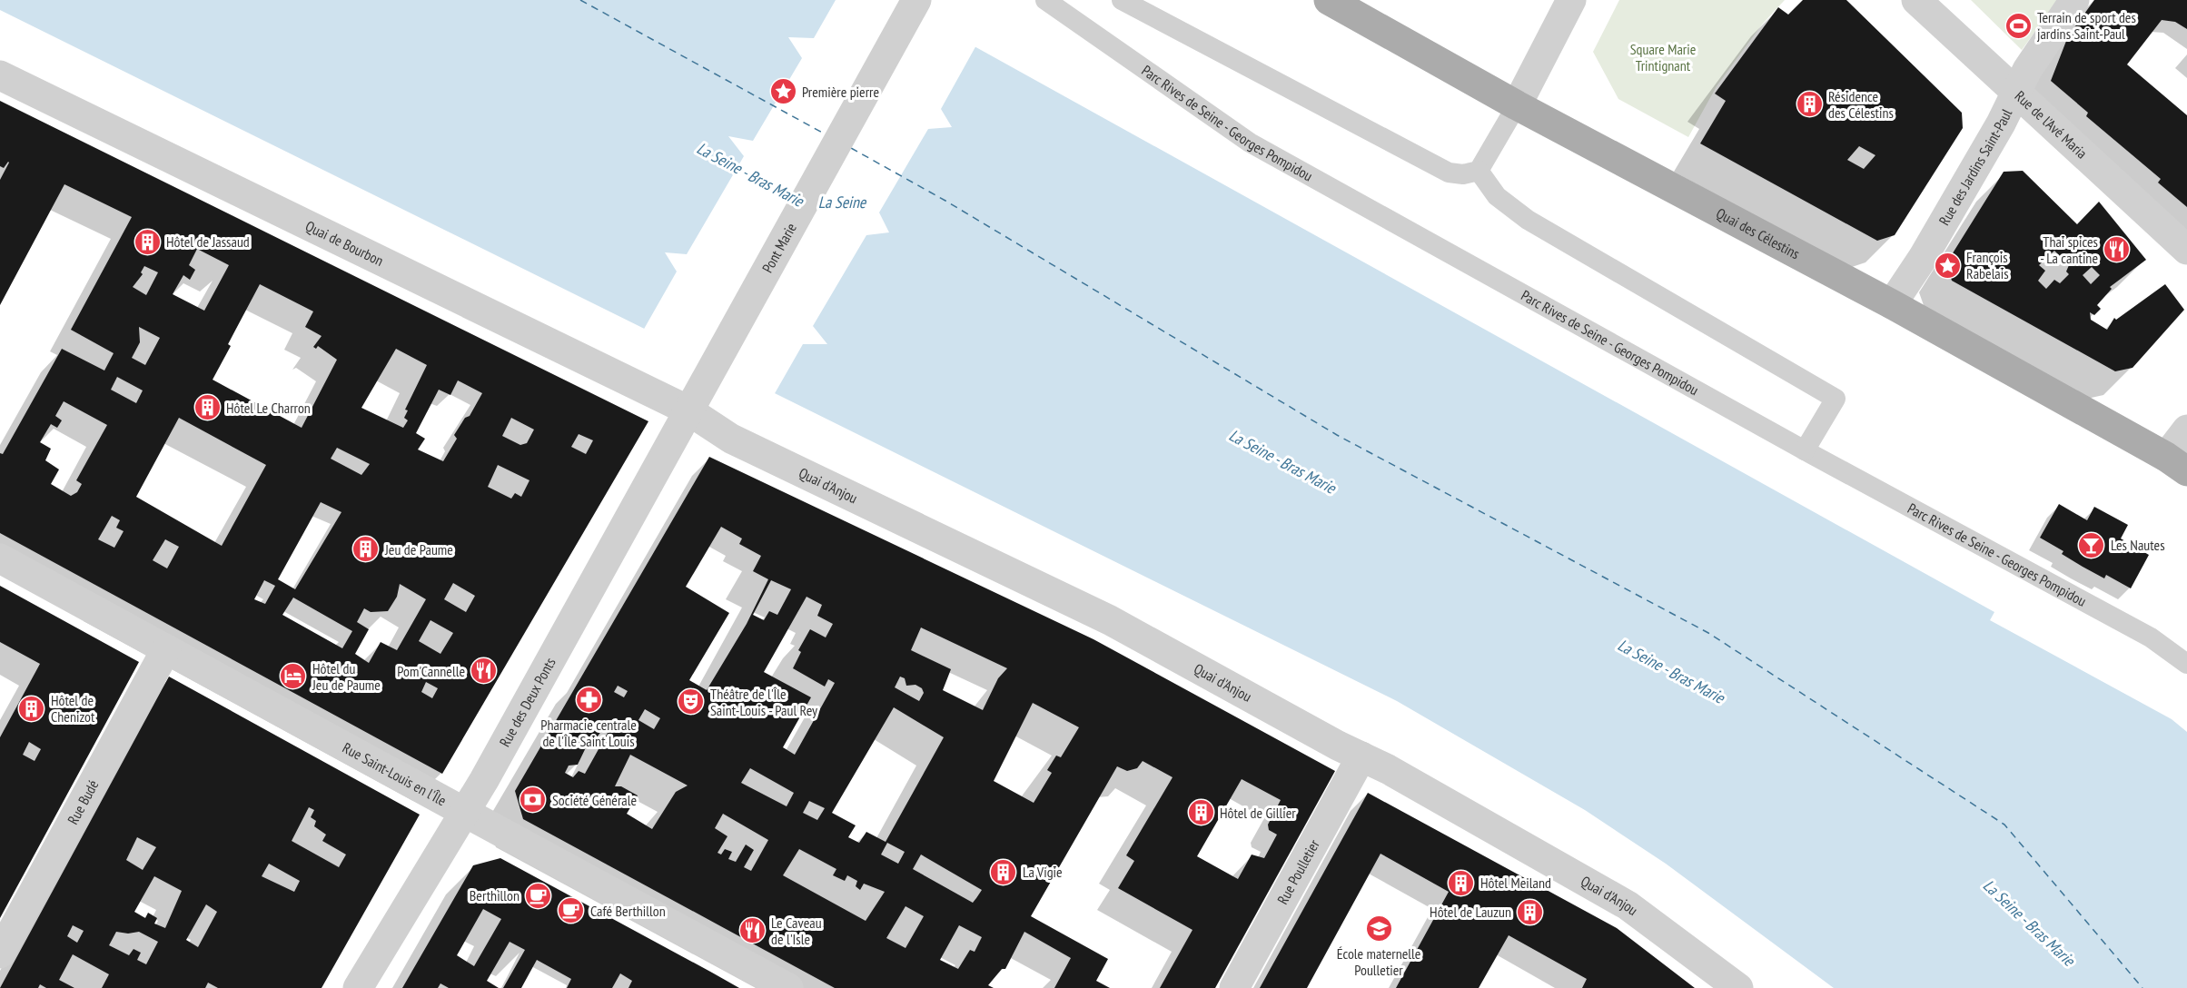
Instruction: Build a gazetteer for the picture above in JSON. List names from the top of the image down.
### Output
{
  "streets": {
    "main road": ["Quai des Célestins"],
    "street": [
      "Rue de l'Avé Maria",
      "Rue des Jardins Saint-Paul",
      "Quai de Bourbon",
      "Pont Marie",
      "Quai d'Anjou",
      "Rue des Deux Ponts",
      "Rue Saint-Louis en l'Île",
      "Rue Budé",
      "Rue Poulletier"
    ],
    "lane": ["Parc Rives de Seine - Georges Pompidou"]
  },
  "crossings": [
    ["Rue de l'Avé Maria", "Rue des Jardins Saint-Paul"],
    ["Rue des Jardins Saint-Paul", "Quai des Célestins"],
    ["Quai de Bourbon", "Pont Marie"],
    ["Quai de Bourbon", "Quai d'Anjou"],
    ["Quai de Bourbon", "Rue des Deux Ponts"],
    ["Pont Marie", "Quai d'Anjou"],
    ["Pont Marie", "Rue des Deux Ponts"],
    ["Quai d'Anjou", "Rue des Deux Ponts"],
    ["Quai d'Anjou", "Rue Poulletier"],
    ["Rue des Deux Ponts", "Rue Saint-Louis en l'Île"],
    ["Rue Saint-Louis en l'Île", "Rue Budé"]
  ],
  "water": ["La Seine - Bras Marie", "La Seine"],
  "parks": ["Square Marie Trintignant"],
  "places": {
    "sports": ["Terrain de sport des jardins Saint-Paul"],
    "place": ["Première pierre", "François Rabelais"],
    "building": [
      "Résidence des Célestins",
      "Hôtel de Jassaud",
      "Hôtel Le Charron",
      "Jeu de Paume",
      "Hôtel de Chenizot",
      "Hôtel de Gillier",
      "La Vigie",
      "Hôtel Meiland",
      "Hôtel de Lauzun"
    ],
    "restaurant": ["Thai spices - La cantine", "Pom'Cannelle", "Le Caveau de l'Isle"],
    "bar": ["Les Nautes"],
    "hotel": ["Hôtel du Jeu de Paume"],
    "pharmacy": ["Pharmacie centrale de l'Île Saint Louis"],
    "theatre": ["Théâtre de l'Île Saint-Louis - Paul Rey"],
    "bank": ["Société Générale"],
    "cafe": ["Berthillon", "Café Berthillon"],
    "school or university": ["École maternelle Poulletier"]
  }
}
